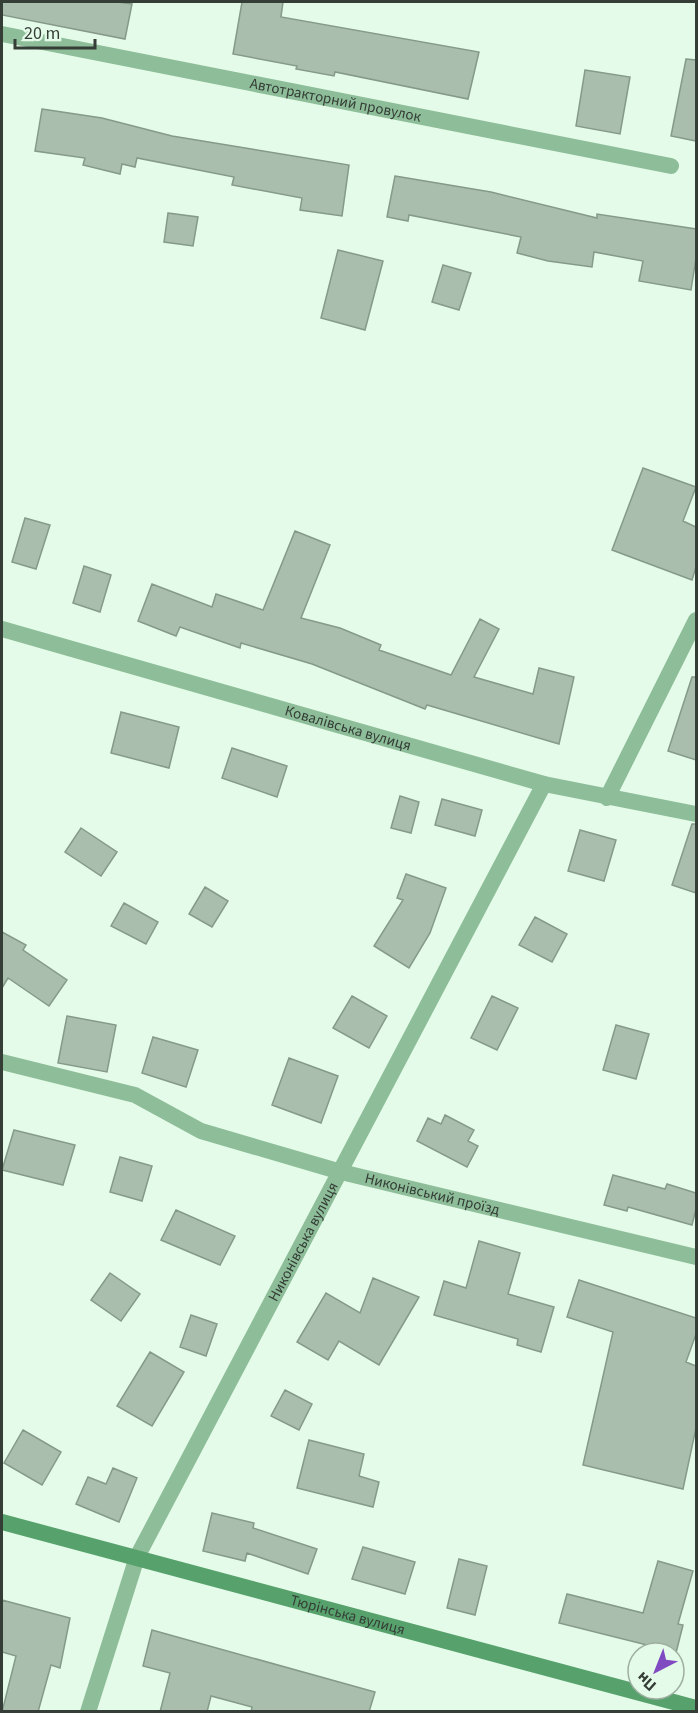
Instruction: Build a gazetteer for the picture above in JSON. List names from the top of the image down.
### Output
{
  "streets": {
    "main road": ["Тюрінська вулиця"],
    "street": [
      "Автотракторний провулок",
      "Ковалівська вулиця",
      "Никонівський проїзд",
      "Никонівська вулиця"
    ]
  },
  "crossings": [
    ["Ковалівська вулиця", "Никонівська вулиця"],
    ["Никонівський проїзд", "Никонівська вулиця"],
    ["Никонівська вулиця", "Тюрінська вулиця"]
  ],
  "scale_bar": "20 m",
  "north": "bottom left"
}
